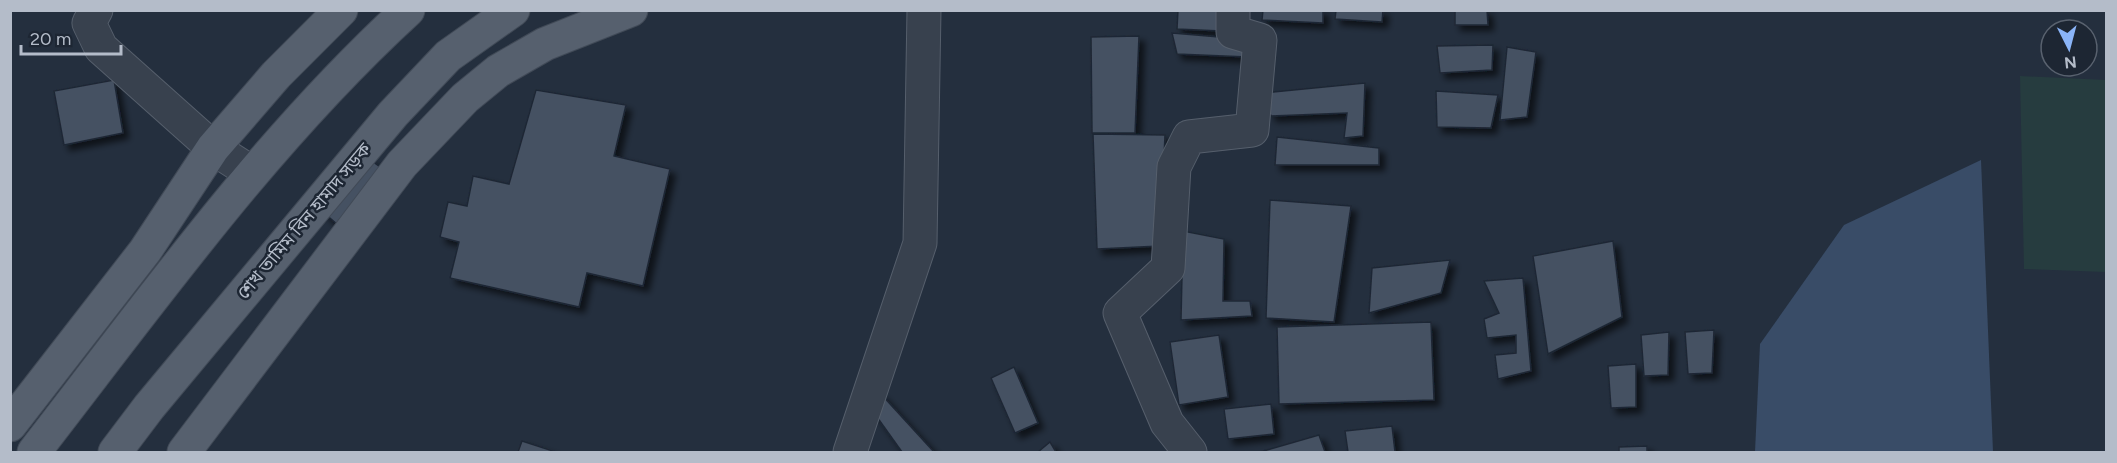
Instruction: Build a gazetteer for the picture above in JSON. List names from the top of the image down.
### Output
{
  "streets": {
    "main road": ["শেখ তামিম বিন হামাদ সড়ক"]
  },
  "scale_bar": "20 m",
  "north": "bottom"
}
